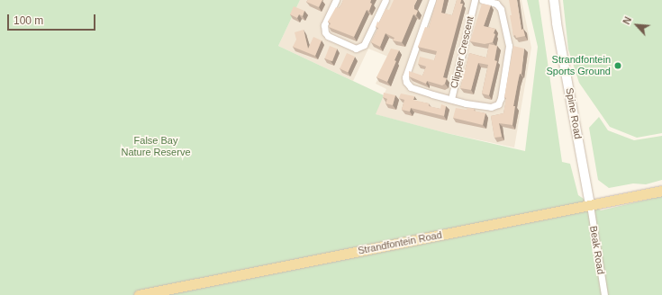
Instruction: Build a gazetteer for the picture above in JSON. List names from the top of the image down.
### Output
{
  "streets": {
    "main road": ["Spine Road", "Strandfontein Road"],
    "street": ["Clipper Crescent", "Beak Road"]
  },
  "crossings": [
    ["Spine Road", "Strandfontein Road"],
    ["Spine Road", "Beak Road"],
    ["Strandfontein Road", "Beak Road"]
  ],
  "parks": ["False Bay Nature Reserve"],
  "places": ["Strandfontein Sports Ground"],
  "scale_bar": "100 m",
  "north": "top left"
}
